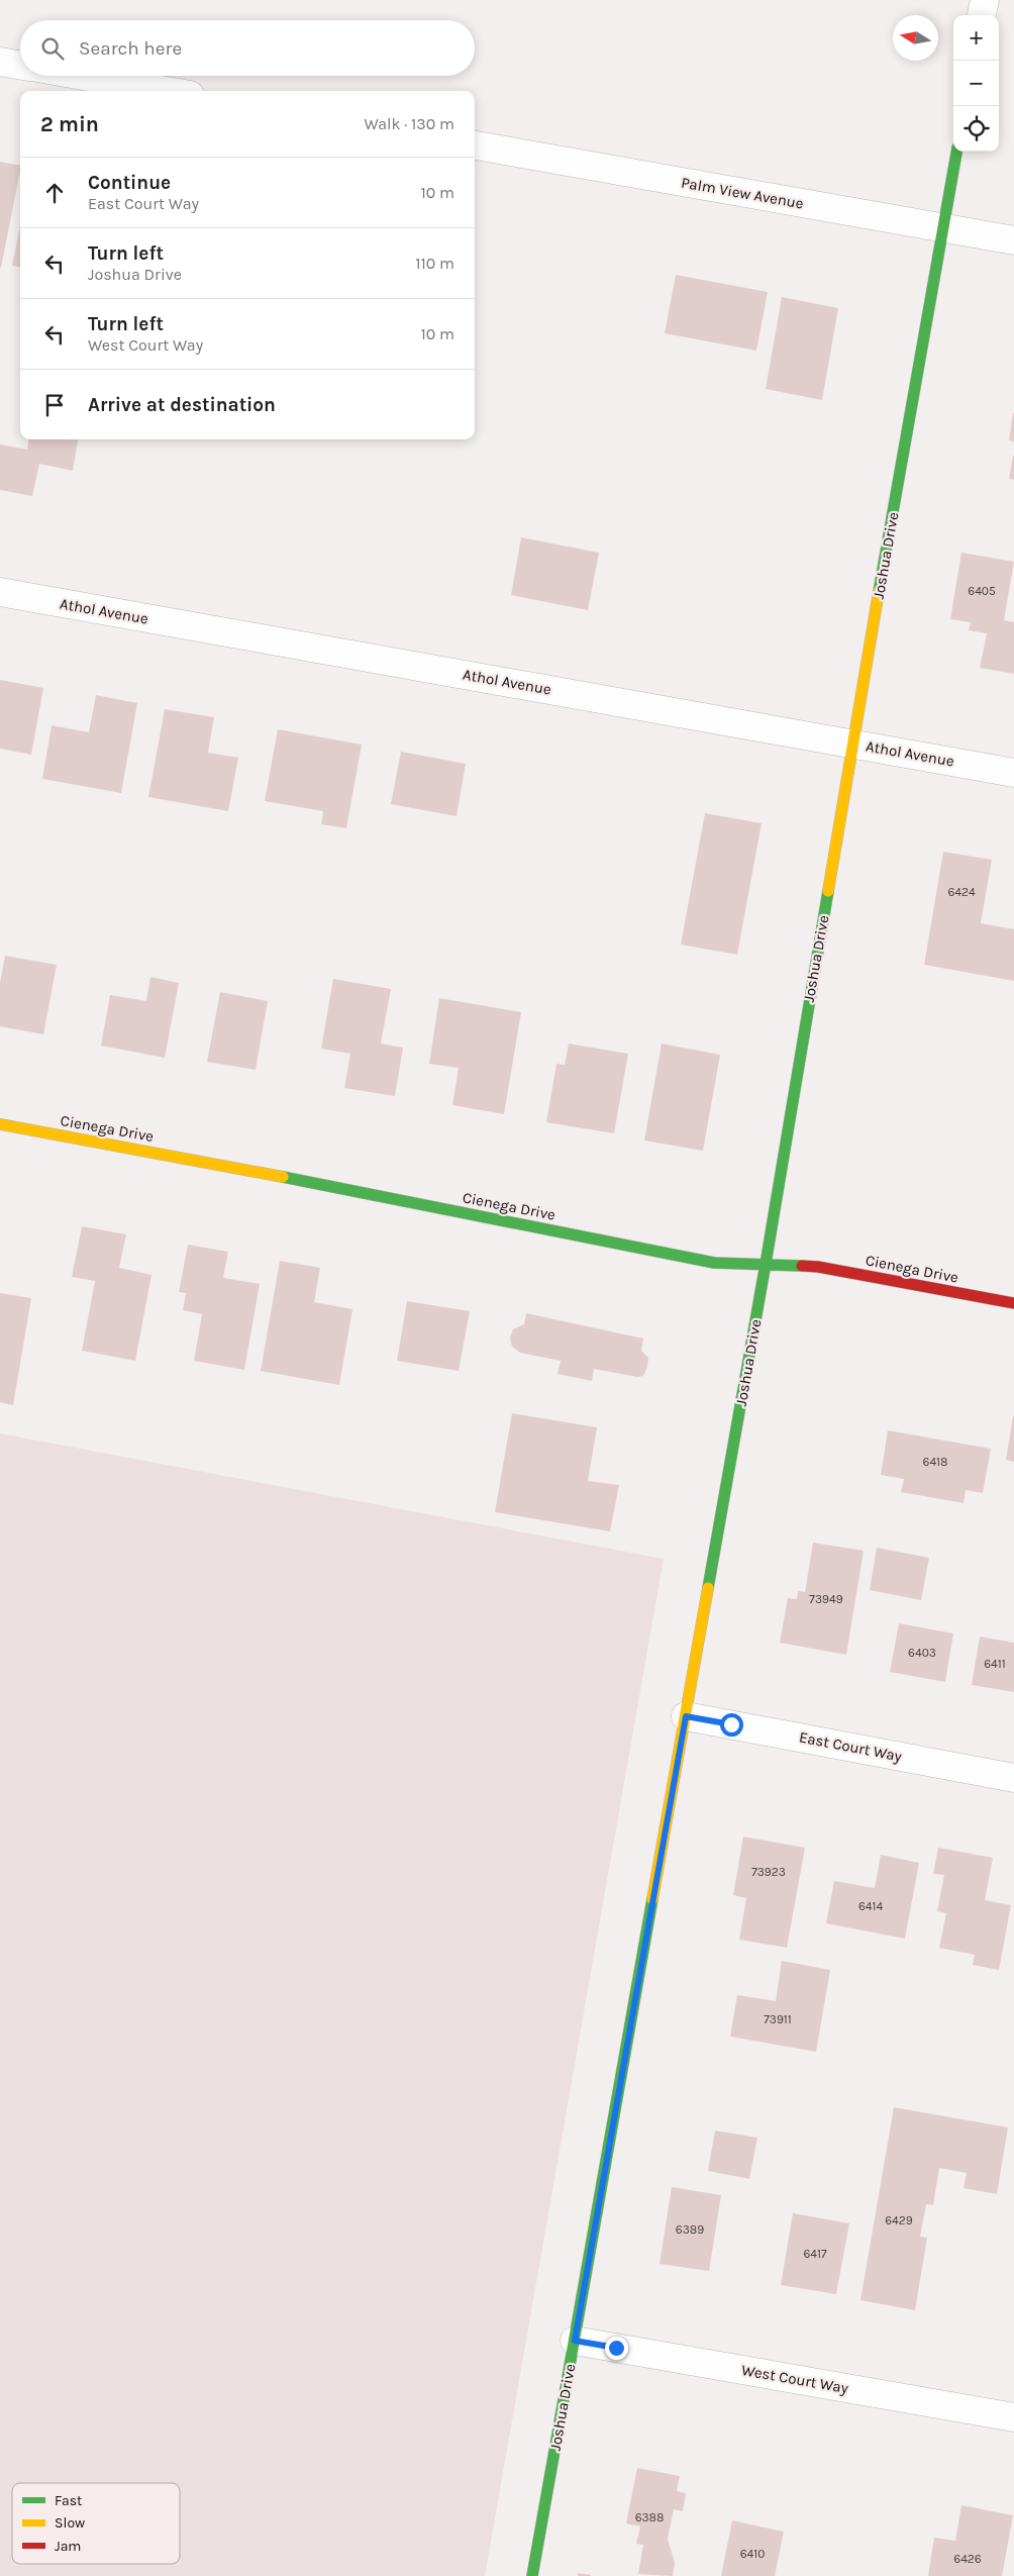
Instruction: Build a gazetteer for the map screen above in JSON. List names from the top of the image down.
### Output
{
  "streets": {
    "street": [
      "Palm View Avenue",
      "Joshua Drive",
      "Athol Avenue",
      "Cienega Drive",
      "East Court Way",
      "West Court Way"
    ]
  },
  "crossings": [
    ["Palm View Avenue", "Joshua Drive"],
    ["Joshua Drive", "Athol Avenue"],
    ["Joshua Drive", "Cienega Drive"],
    ["Joshua Drive", "East Court Way"],
    ["Joshua Drive", "West Court Way"]
  ],
  "house_numbers": [
    "6405",
    "6424",
    "6418",
    "73949",
    "6403",
    "6411",
    "73923",
    "6414",
    "73911",
    "6429",
    "6389",
    "6417",
    "6388",
    "6410",
    "6426"
  ],
  "legend": ["Fast", "Slow", "Jam"],
  "north": "left",
  "page": {
    "map_buttons": ["+", "−"],
    "search": "Search here",
    "heading": ["2 min", "Walk · 130 m"],
    "list": [
      ["Continue", "East Court Way", "10 m"],
      ["Turn left", "Joshua Drive", "110 m"],
      ["Turn left", "West Court Way", "10 m"],
      "Arrive at destination"
    ]
  }
}
